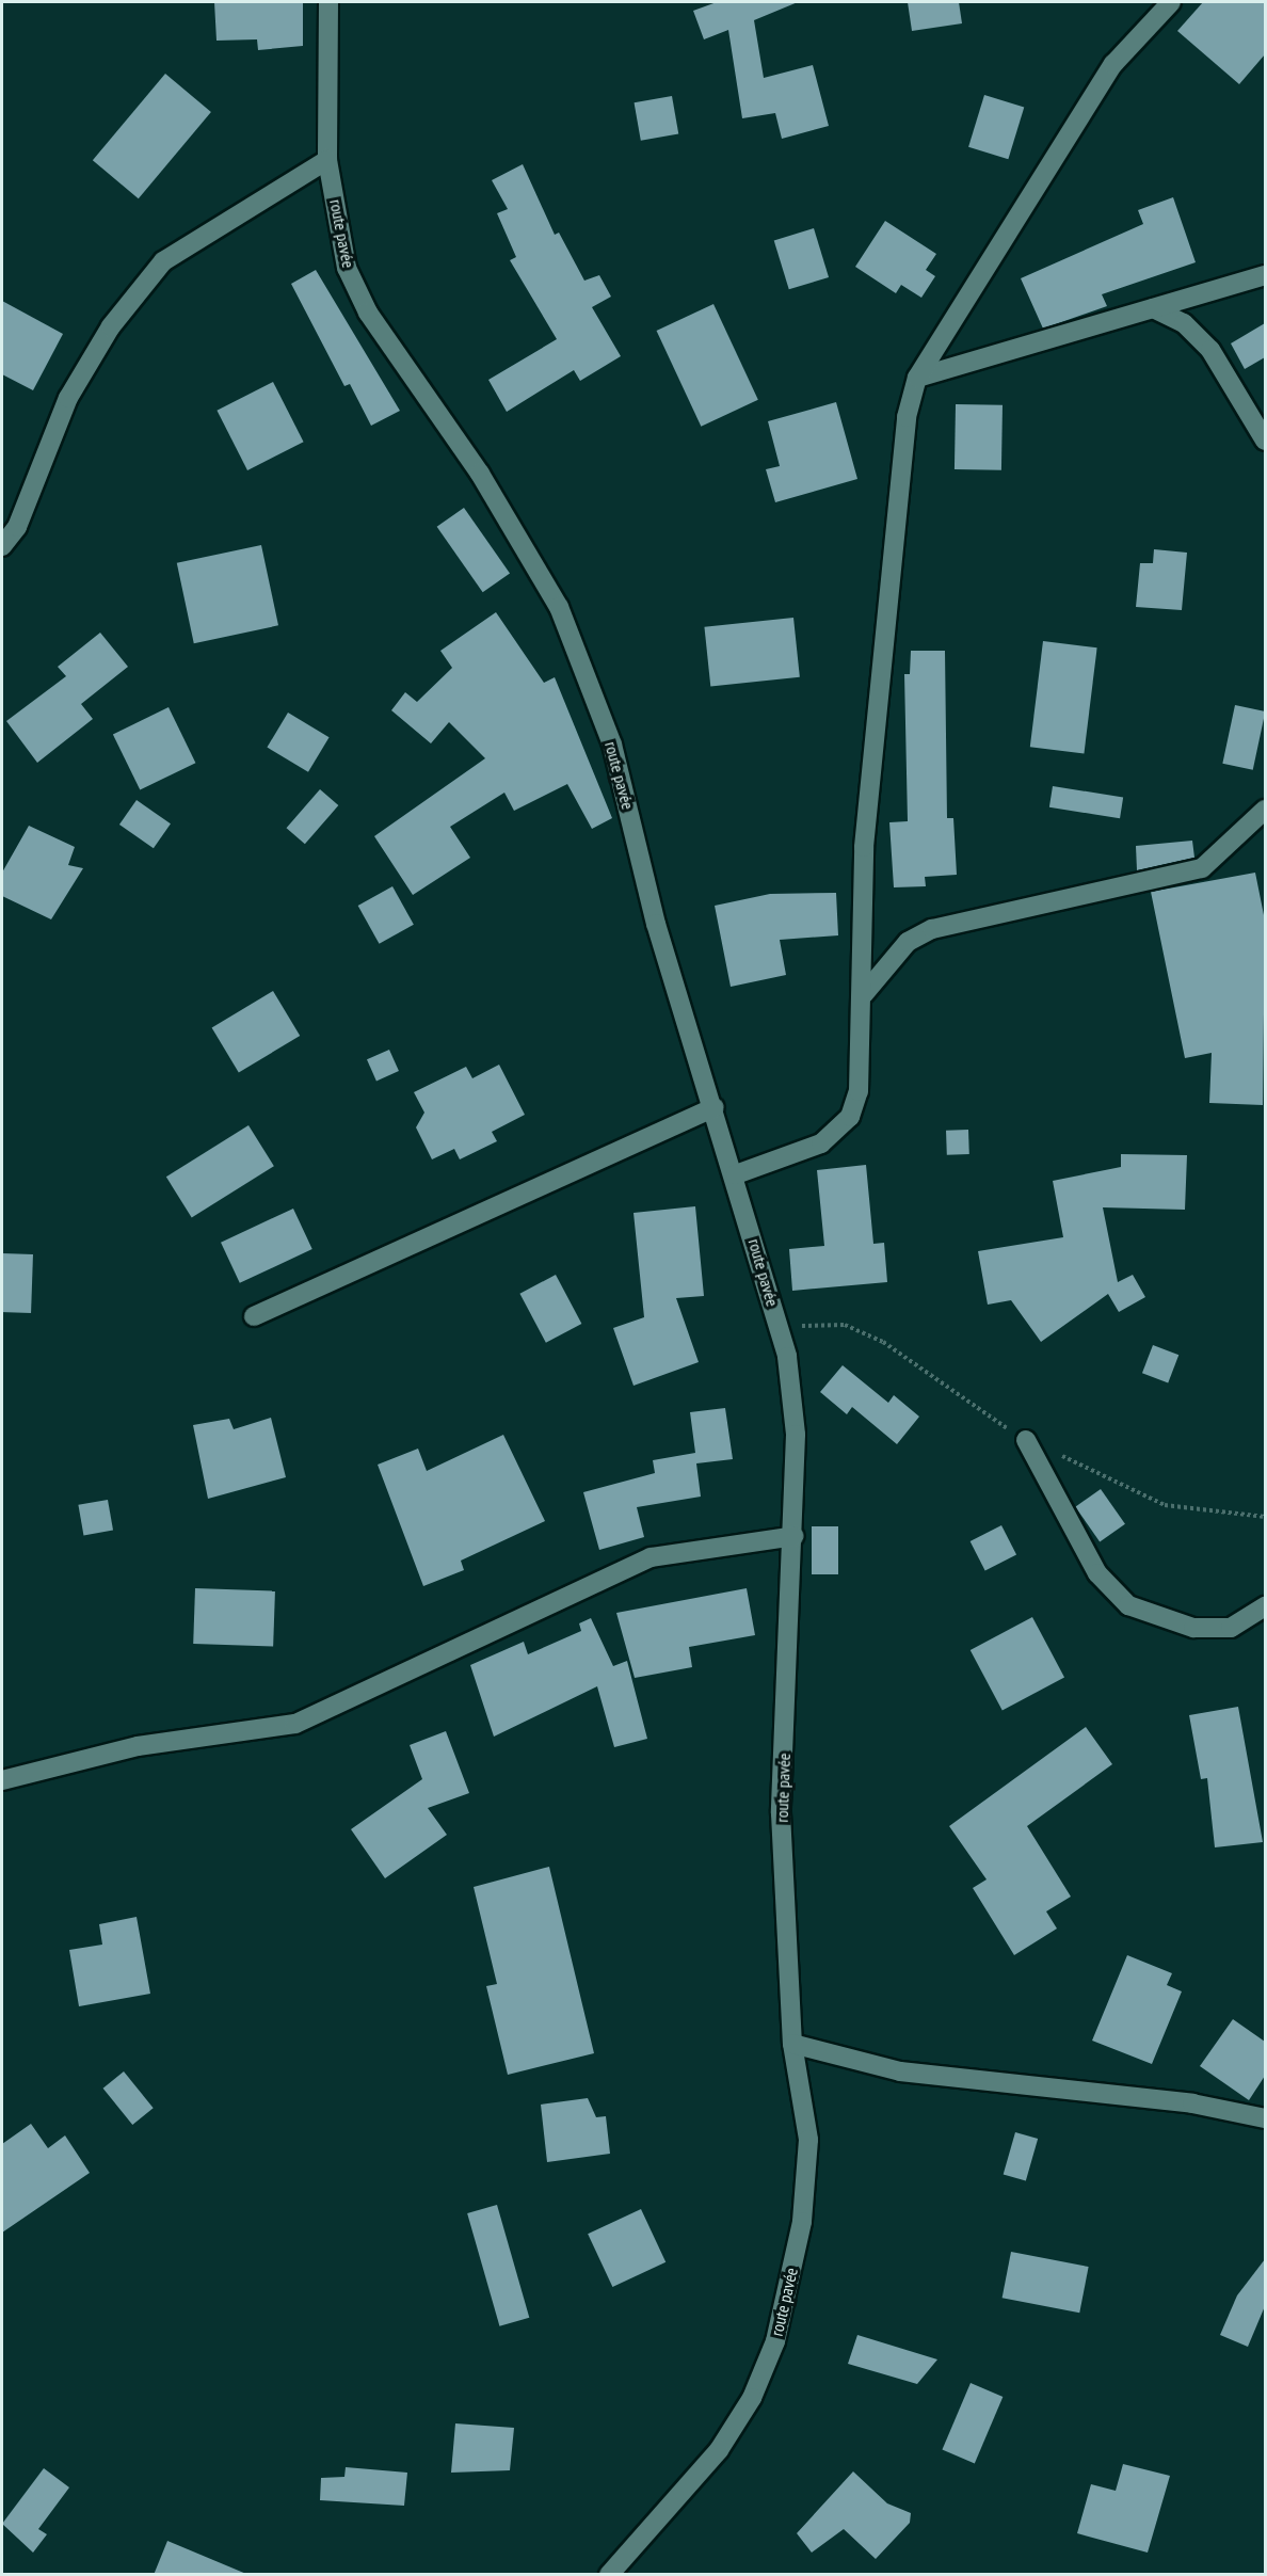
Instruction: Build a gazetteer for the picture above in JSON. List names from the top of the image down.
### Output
{
  "streets": {
    "street": ["route pavée"]
  }
}
